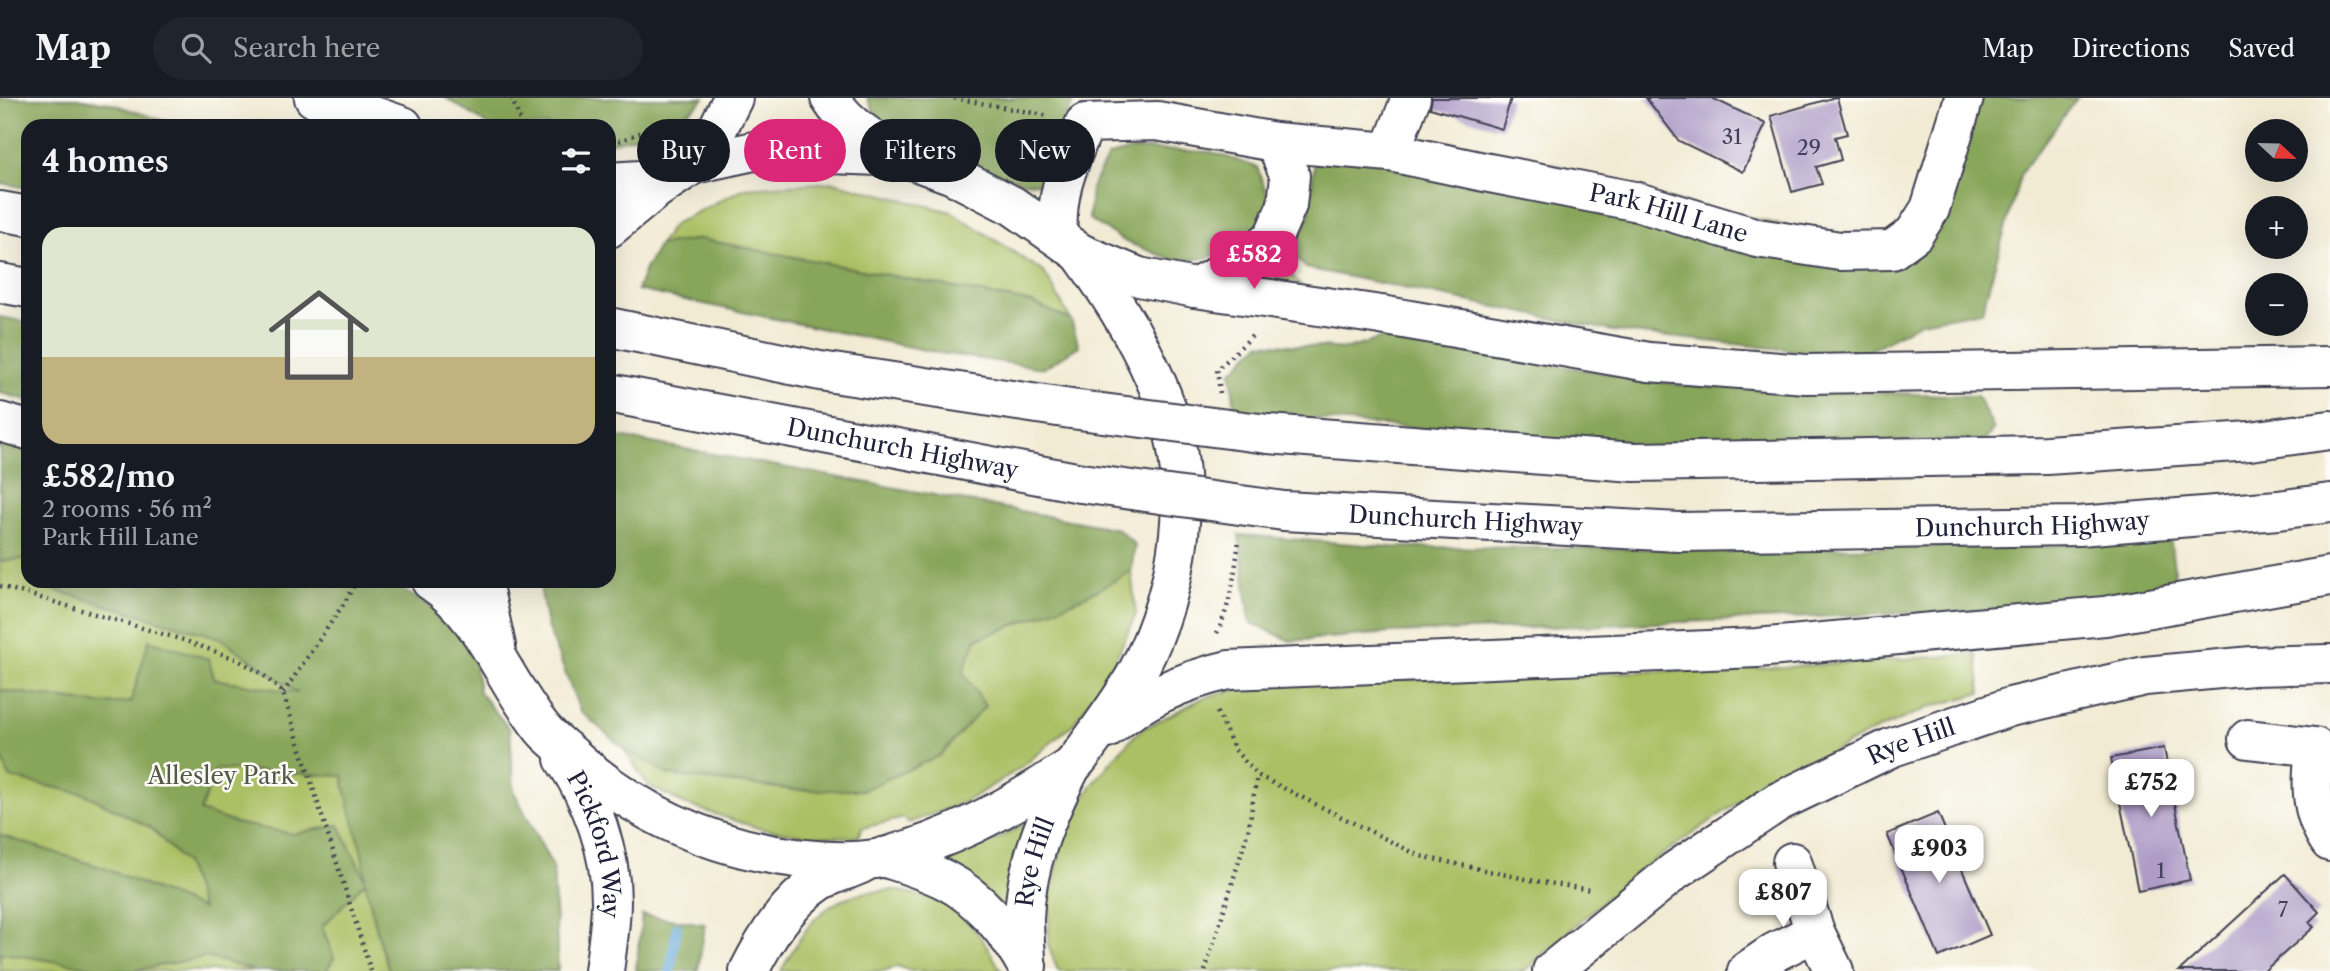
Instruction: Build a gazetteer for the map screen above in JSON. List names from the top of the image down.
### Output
{
  "streets": {
    "main road": [
      "Park Hill Lane",
      "Dunchurch Highway",
      "Rye Hill",
      "Pickford Way"
    ]
  },
  "parks": ["Allesley Park"],
  "house_numbers": [
    "31",
    "29",
    "1",
    "7"
  ],
  "north": "right",
  "page": {
    "header": "Map",
    "search": "Search here",
    "nav": ["Map", "Directions", "Saved"],
    "map_buttons": ["+", "−"],
    "chip": [
      "Buy",
      "Rent",
      "Filters",
      "New"
    ],
    "heading": "4 homes",
    "list": [
      {
        "name": "£582/mo",
        "note": "2 rooms · 56 m² · Park Hill Lane"
      }
    ],
    "price": [
      "£582",
      "£752",
      "£903",
      "£807"
    ]
  }
}
